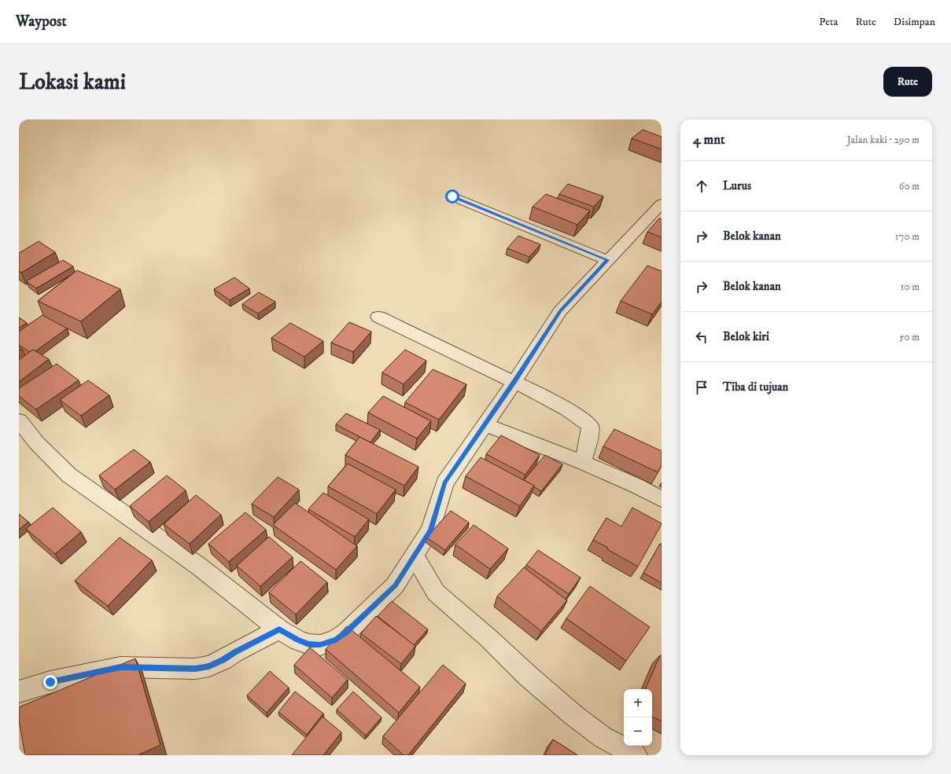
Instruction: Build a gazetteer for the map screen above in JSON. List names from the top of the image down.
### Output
{
  "page": {
    "header": "Waypost",
    "nav": ["Peta", "Rute", "Disimpan"],
    "buttons": "Rute",
    "title": "Lokasi kami",
    "heading": ["4 mnt", "Jalan kaki · 290 m"],
    "list": [
      ["Lurus", "60 m"],
      ["Belok kanan", "170 m"],
      ["Belok kanan", "10 m"],
      ["Belok kiri", "50 m"],
      "Tiba di tujuan"
    ],
    "map_buttons": ["+", "−"]
  }
}
